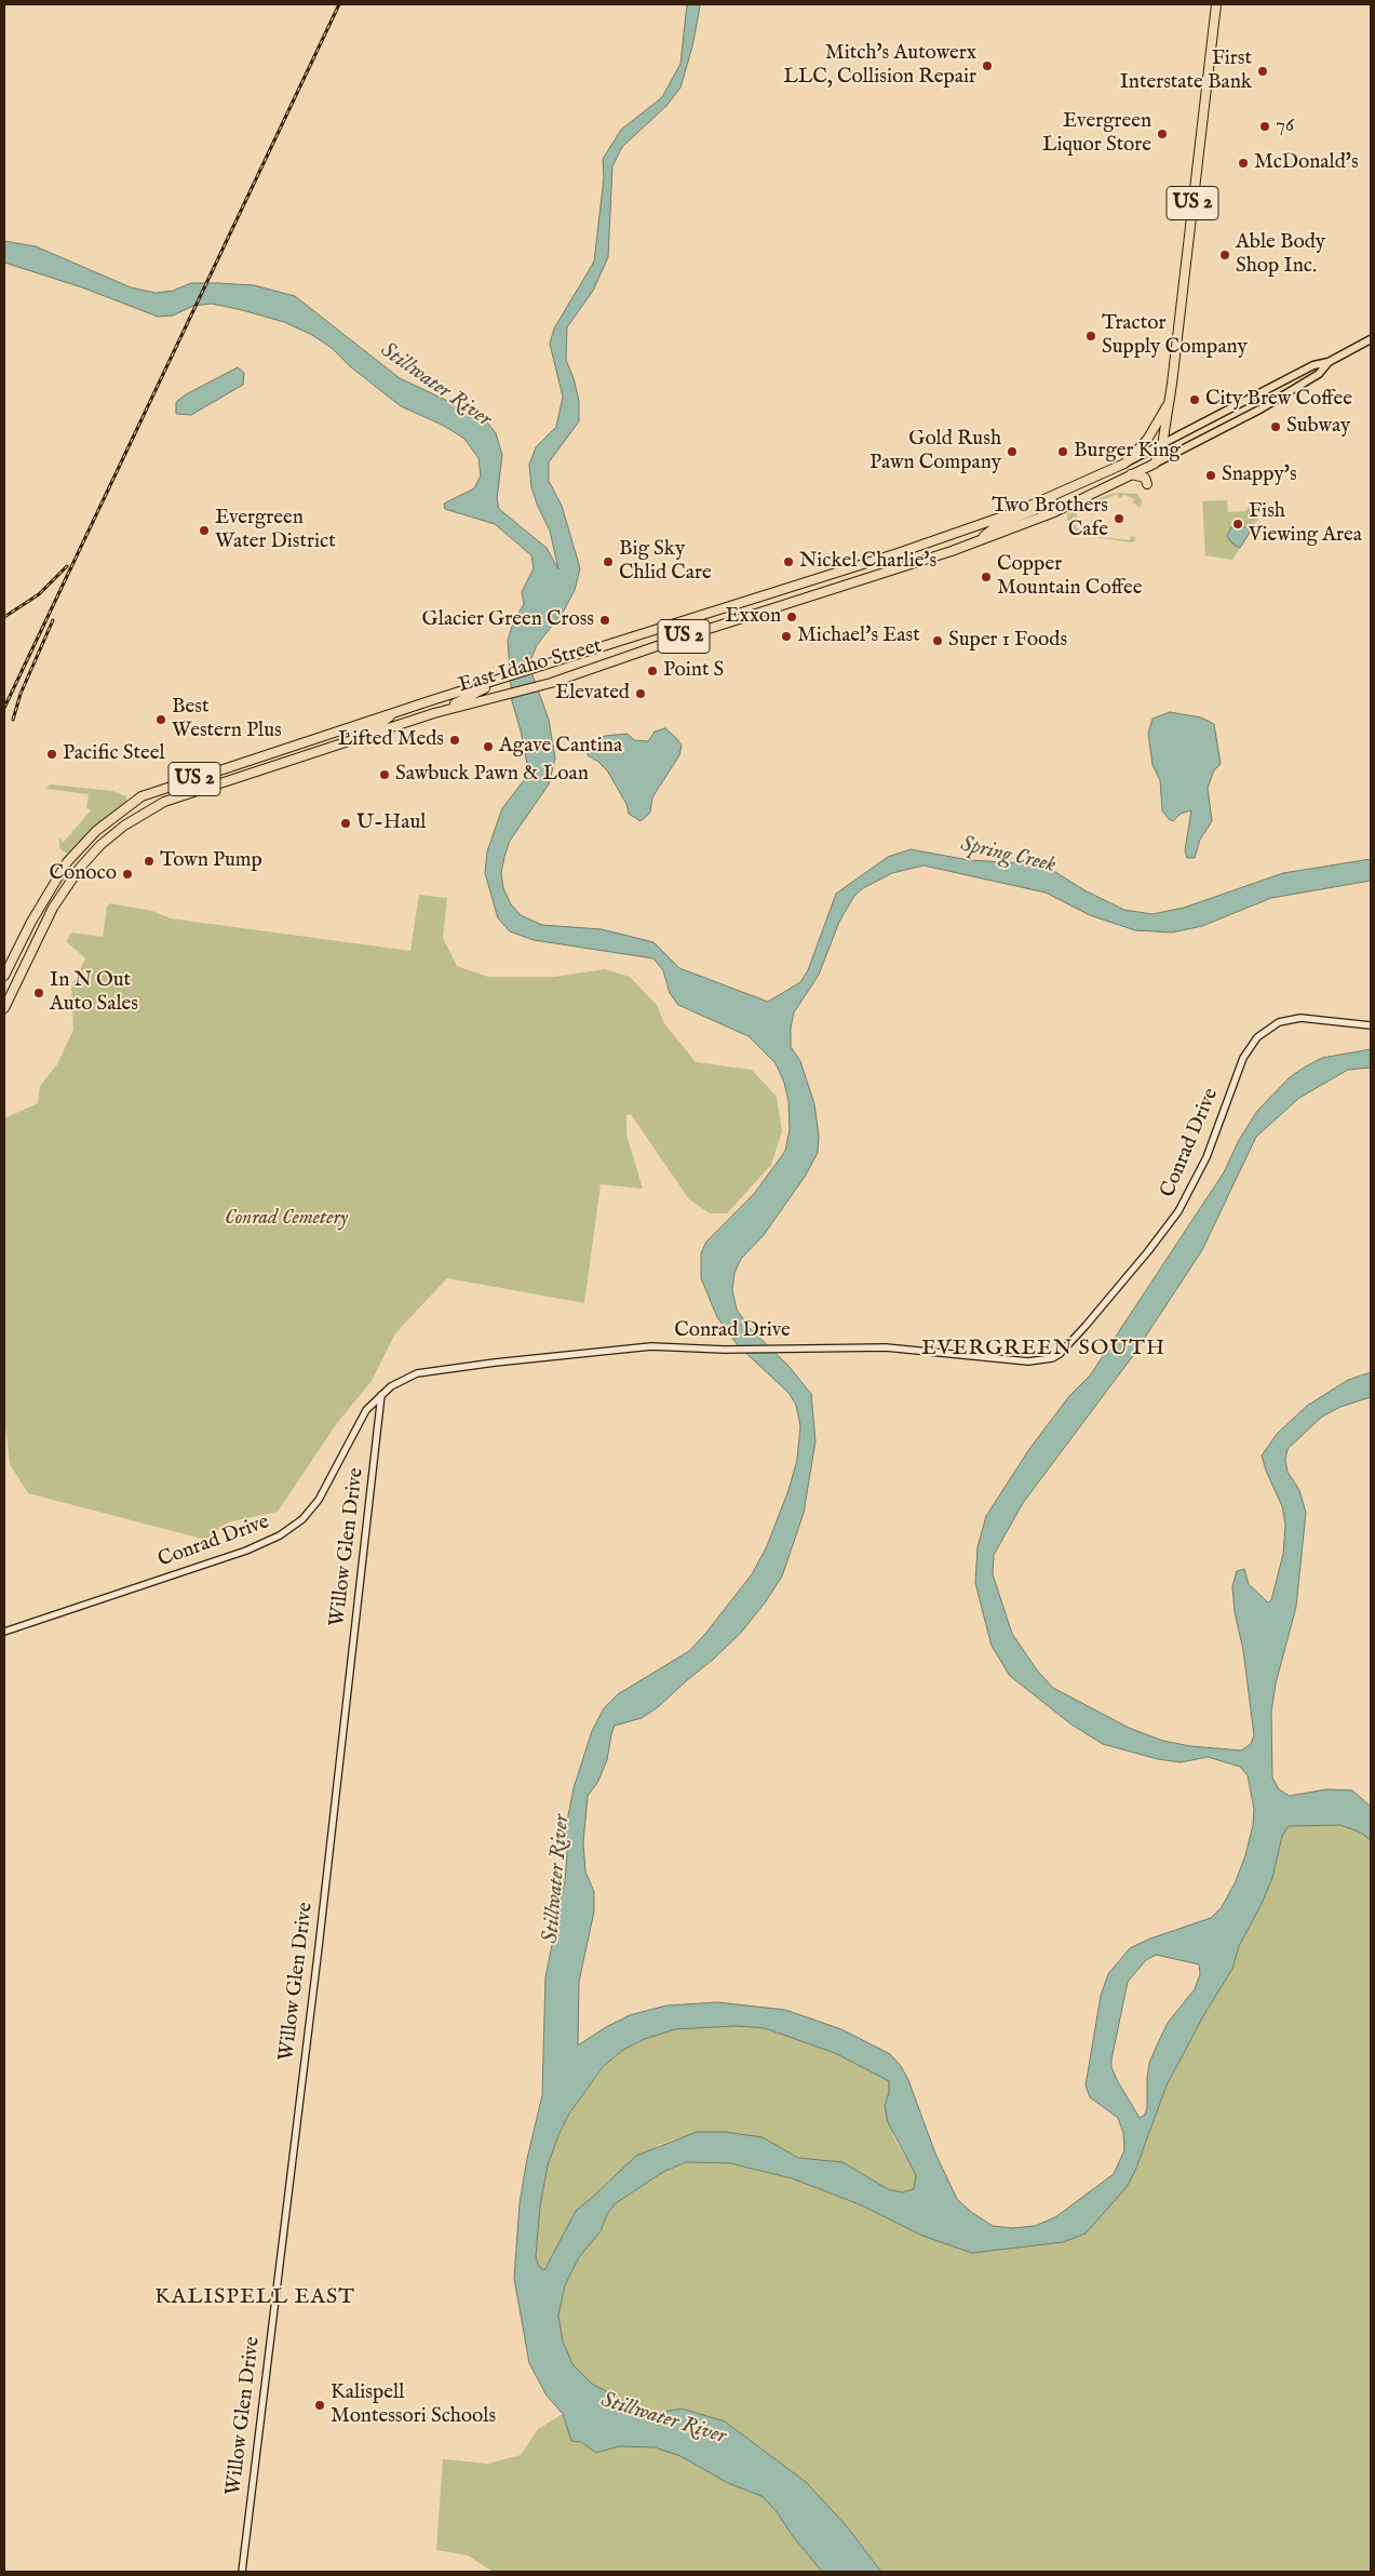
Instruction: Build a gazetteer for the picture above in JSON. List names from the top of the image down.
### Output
{
  "streets": {
    "highway": ["US 2", "East Idaho Street"],
    "main road": ["Conrad Drive", "Willow Glen Drive"]
  },
  "crossings": [
    ["US 2", "East Idaho Street"],
    ["Conrad Drive", "Willow Glen Drive"]
  ],
  "districts": ["EVERGREEN SOUTH", "KALISPELL EAST"],
  "water": ["Stillwater River", "Spring Creek"],
  "parks": ["Conrad Cemetery"],
  "places": [
    "Mitch's Autowerx LLC, Collision Repair",
    "First Interstate Bank",
    "76",
    "Evergreen Liquor Store",
    "McDonald's",
    "Able Body Shop Inc.",
    "Tractor Supply Company",
    "City Brew Coffee",
    "Subway",
    "Gold Rush Pawn Company",
    "Burger King",
    "Snappy's",
    "Two Brothers Cafe",
    "Fish Viewing Area",
    "Evergreen Water District",
    "Big Sky Chlid Care",
    "Nickel Charlie's",
    "Copper Mountain Coffee",
    "Exxon",
    "Glacier Green Cross",
    "Michael's East",
    "Super 1 Foods",
    "Point S",
    "Elevated",
    "Best Western Plus",
    "Lifted Meds",
    "Agave Cantina",
    "Pacific Steel",
    "Sawbuck Pawn & Loan",
    "U-Haul",
    "Town Pump",
    "Conoco",
    "In N Out Auto Sales",
    "Kalispell Montessori Schools"
  ]
}
